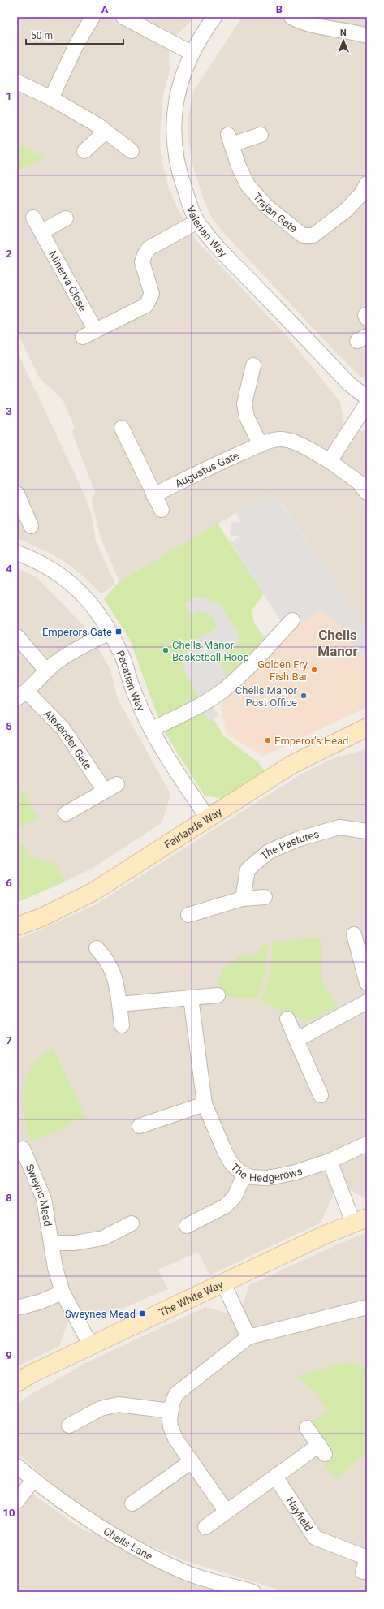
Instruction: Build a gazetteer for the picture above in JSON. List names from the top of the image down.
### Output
{
  "streets": {
    "main road": ["Fairlands Way", "The White Way"],
    "street": [
      "Trajan Gate",
      "Valerian Way",
      "Minerva Close",
      "Augustus Gate",
      "Pacatian Way",
      "Alexander Gate",
      "The Pastures",
      "The Hedgerows",
      "Sweyns Mead",
      "Hayfield",
      "Chells Lane"
    ]
  },
  "crossings": [
    ["Valerian Way", "Minerva Close"],
    ["Pacatian Way", "Alexander Gate"],
    ["Pacatian Way", "Fairlands Way"],
    ["Sweyns Mead", "The White Way"]
  ],
  "districts": ["Chells Manor"],
  "places": {
    "transit": ["Emperors Gate", "Sweynes Mead"],
    "other": [
      "Chells Manor Basketball Hoop",
      "Golden Fry Fish Bar",
      "Chells Manor Post Office",
      "Emperor's Head"
    ]
  },
  "scale_bar": "50 m",
  "north": "top",
  "grid": {
    "columns": ["A", "B"],
    "rows": [
      "1",
      "2",
      "3",
      "4",
      "5",
      "6",
      "7",
      "8",
      "9",
      "10"
    ]
  }
}
